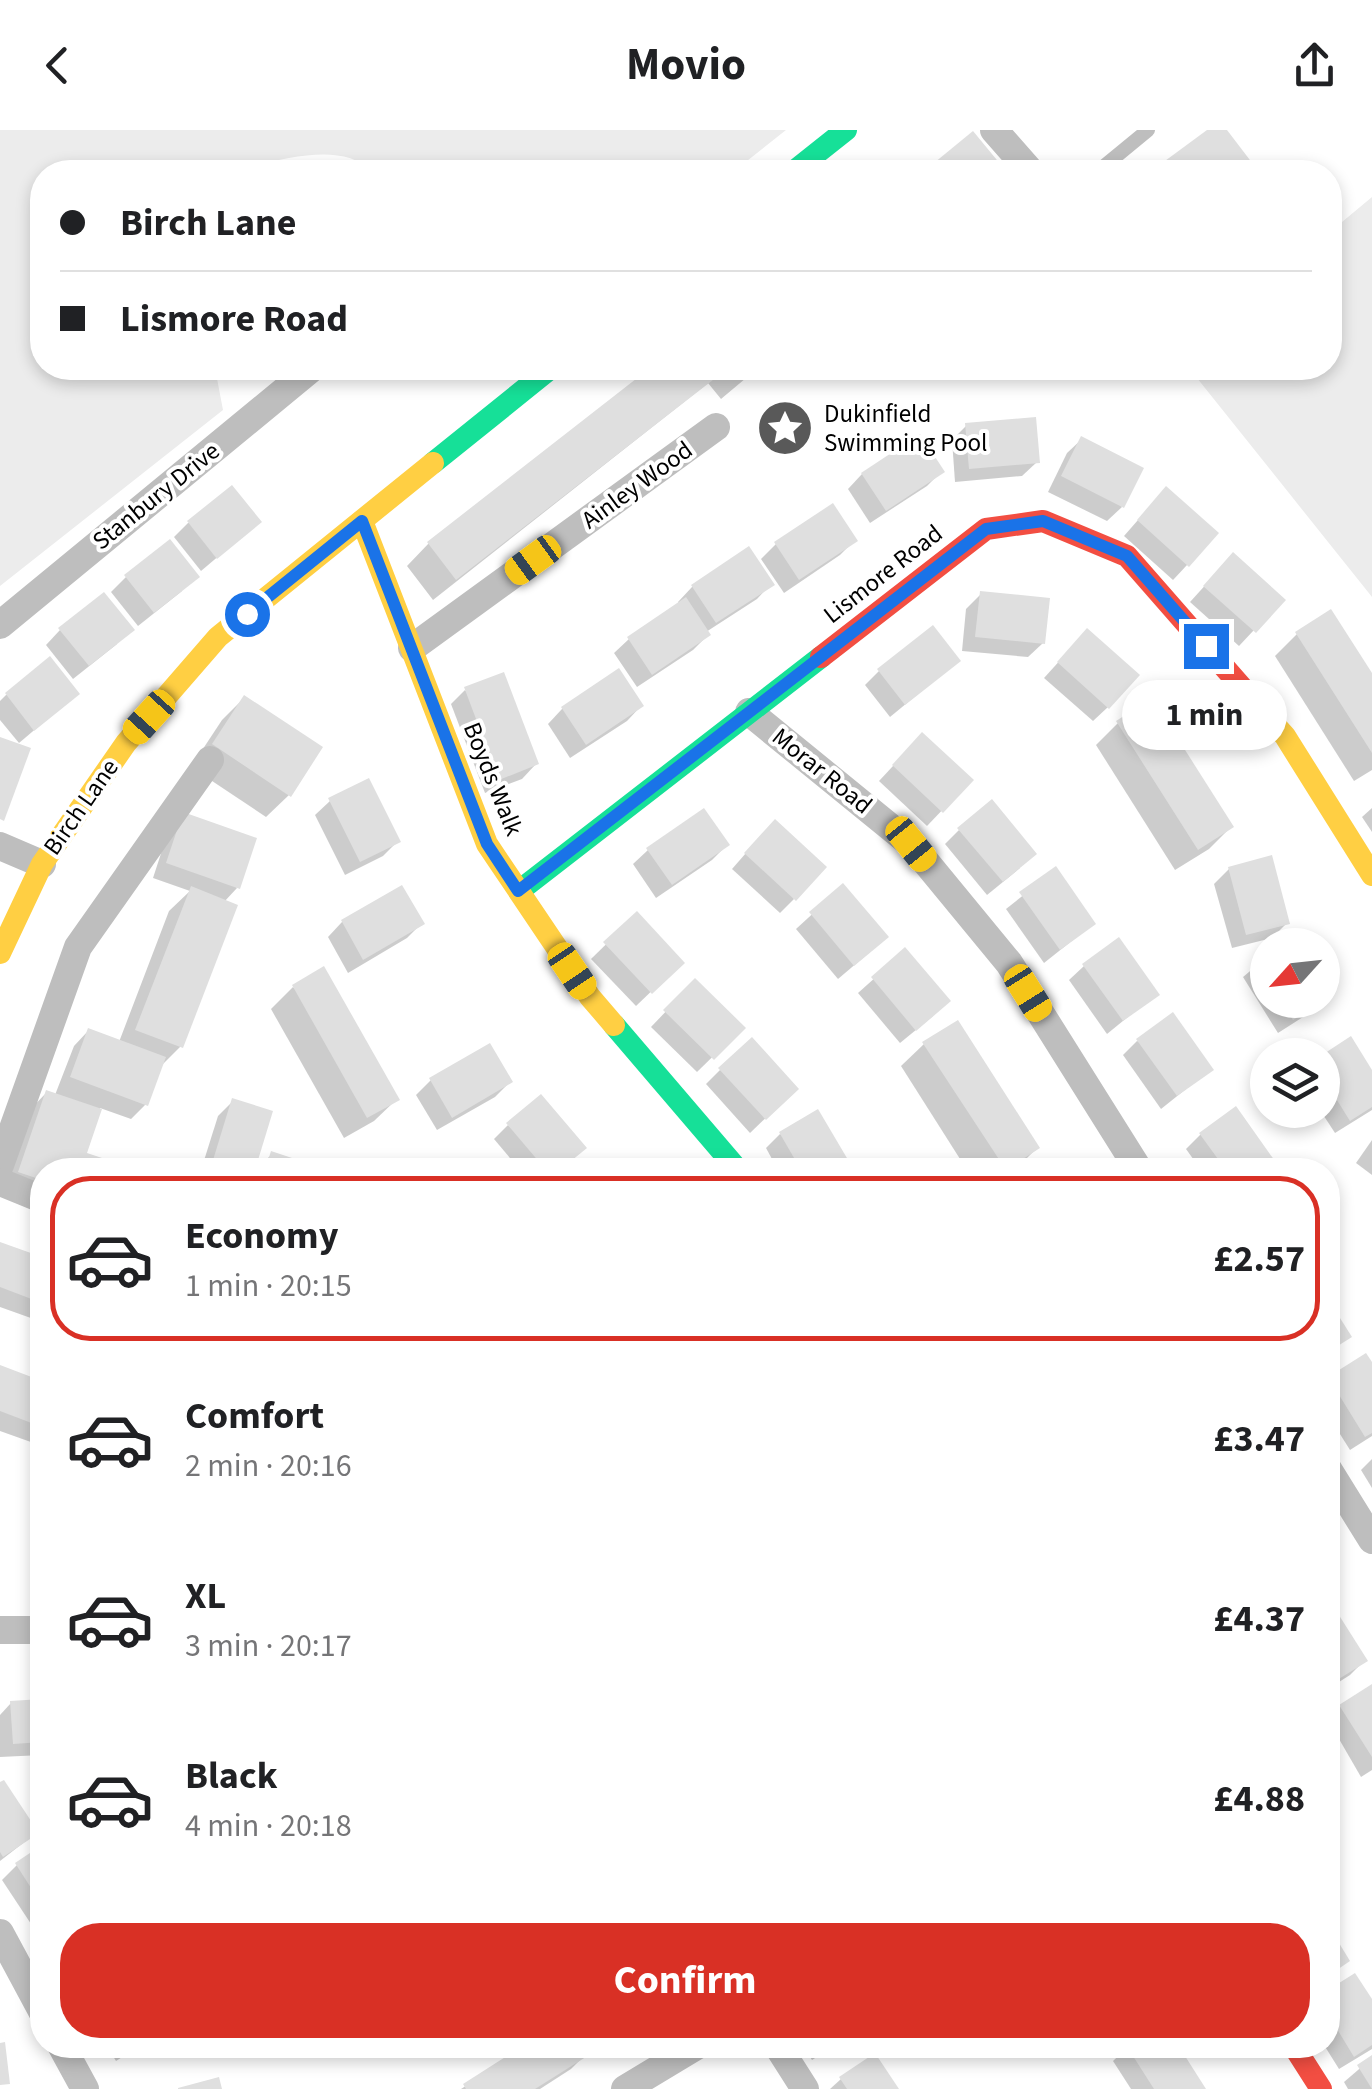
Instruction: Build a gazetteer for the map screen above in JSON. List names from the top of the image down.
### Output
{
  "streets": {
    "street": [
      "Ainley Wood",
      "Stanbury Drive",
      "Lismore Road",
      "Morar Road",
      "Boyds Walk",
      "Birch Lane"
    ]
  },
  "crossings": [
    ["Ainley Wood", "Boyds Walk"],
    ["Lismore Road", "Morar Road"],
    ["Lismore Road", "Boyds Walk"],
    ["Boyds Walk", "Birch Lane"]
  ],
  "places": {
    "place": ["Dukinfield Swimming Pool"]
  },
  "north": "bottom left",
  "page": {
    "header": "Movio",
    "banner": ["Birch Lane", "Lismore Road"],
    "bubble": "1 min",
    "list": [
      {
        "name": "Economy",
        "note": "1 min · 20:15",
        "value": "£2.57"
      },
      {
        "name": "Comfort",
        "note": "2 min · 20:16",
        "value": "£3.47"
      },
      {
        "name": "XL",
        "note": "3 min · 20:17",
        "value": "£4.37"
      },
      {
        "name": "Black",
        "note": "4 min · 20:18",
        "value": "£4.88"
      }
    ],
    "buttons": "Confirm"
  }
}
